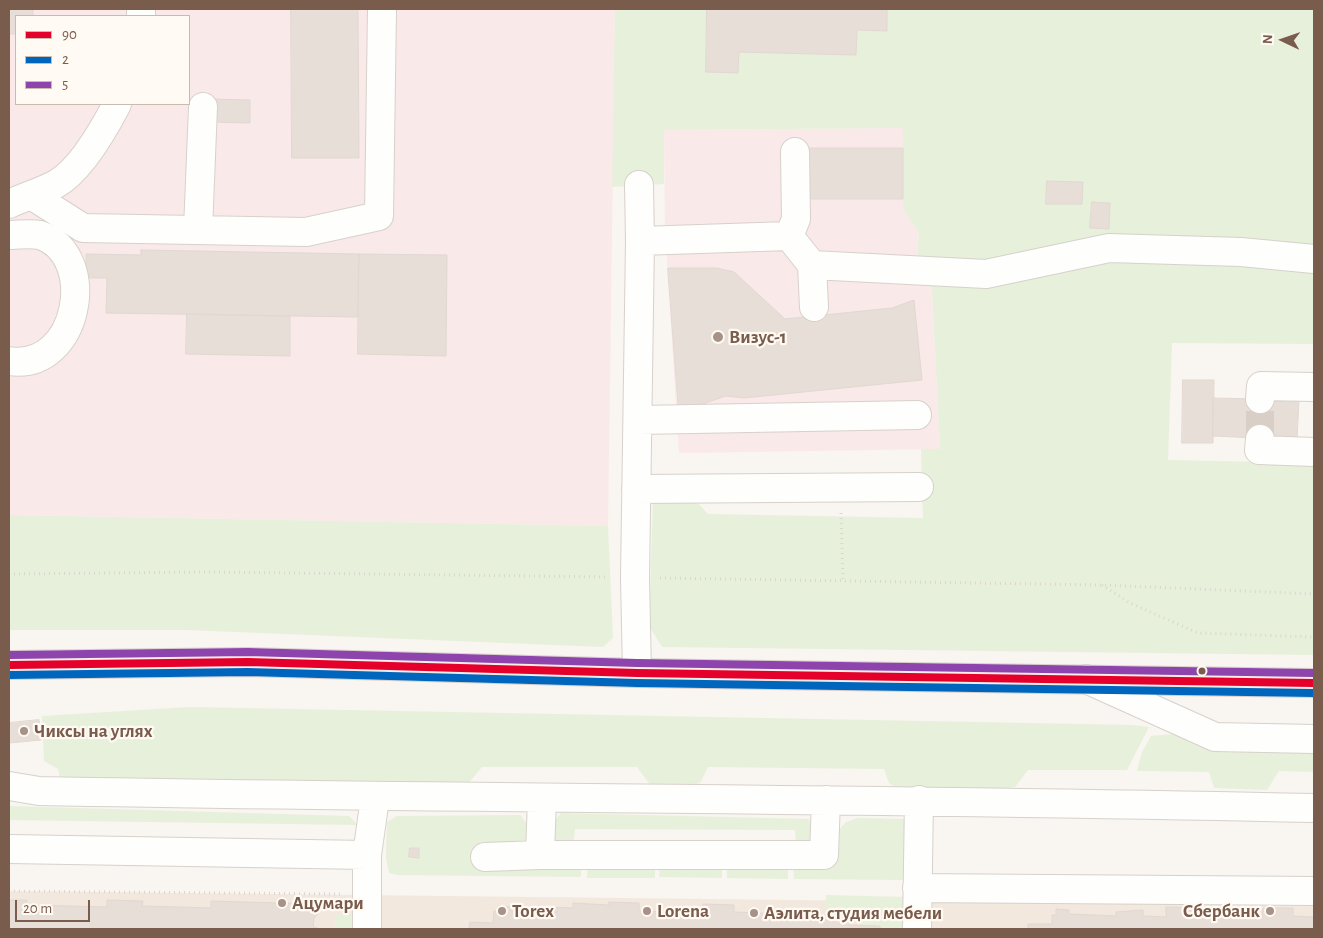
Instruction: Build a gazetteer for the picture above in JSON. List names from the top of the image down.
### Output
{
  "places": [
    "Визус-1",
    "Чиксы на углях",
    "Ацумари",
    "Torex",
    "Lorena",
    "Сбербанк",
    "Аэлита, студия мебели"
  ],
  "lines": ["transit line 5", "transit line 90", "transit line 2"],
  "legend": ["90", "2", "5"],
  "scale_bar": "20 m",
  "north": "left"
}
